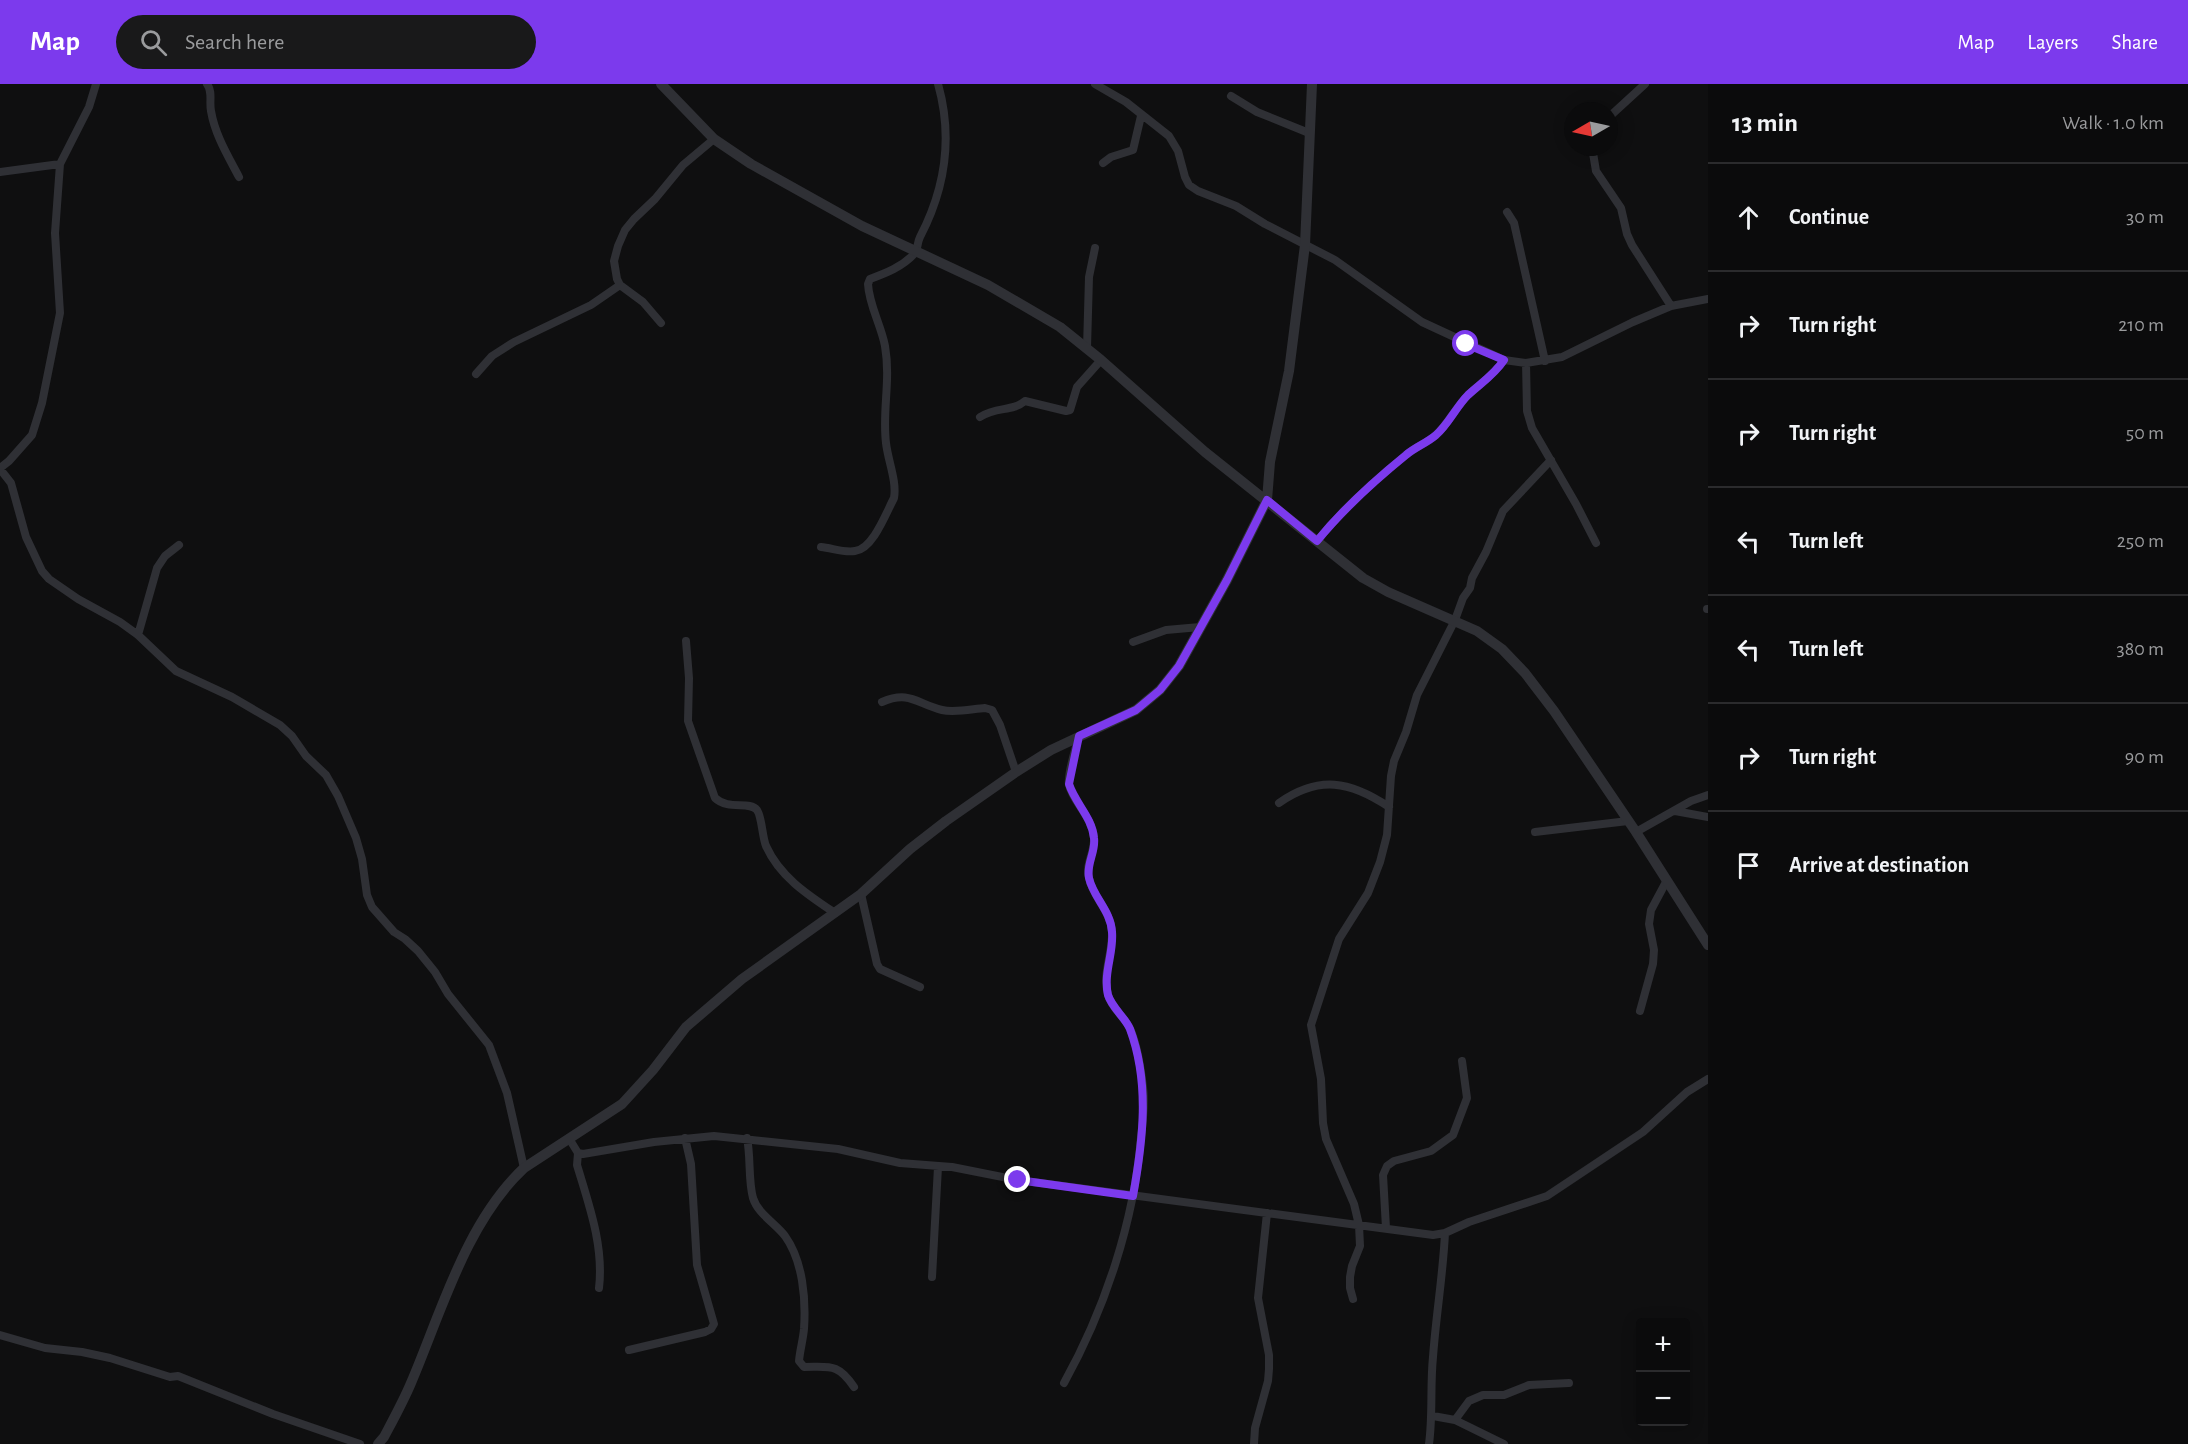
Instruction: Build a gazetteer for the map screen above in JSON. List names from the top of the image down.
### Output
{
  "north": "left",
  "page": {
    "header": "Map",
    "search": "Search here",
    "nav": ["Map", "Layers", "Share"],
    "heading": ["13 min", "Walk · 1.0 km"],
    "list": [
      ["Continue", "30 m"],
      ["Turn right", "210 m"],
      ["Turn right", "50 m"],
      ["Turn left", "250 m"],
      ["Turn left", "380 m"],
      ["Turn right", "90 m"],
      "Arrive at destination"
    ],
    "map_buttons": ["+", "−"]
  }
}
